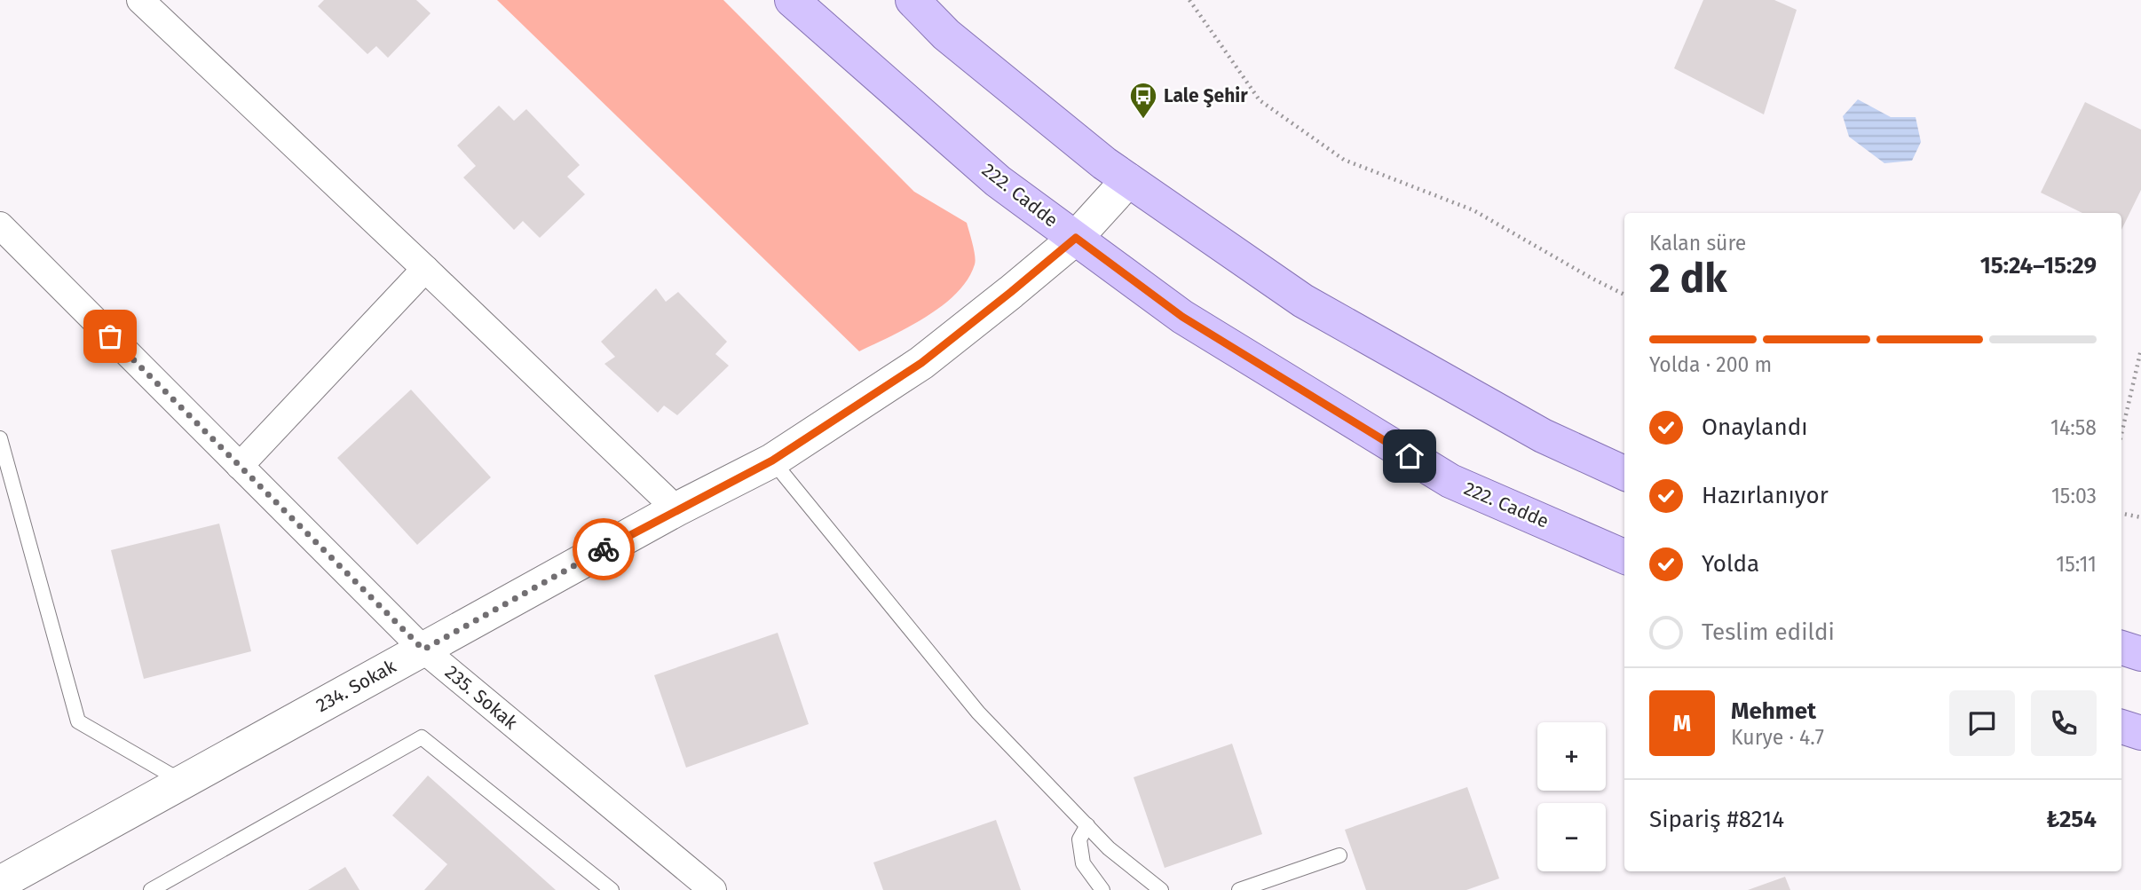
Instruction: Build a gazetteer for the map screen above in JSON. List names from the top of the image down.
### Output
{
  "streets": {
    "main road": ["222. Cadde"],
    "street": ["234. Sokak", "235. Sokak"]
  },
  "crossings": [
    ["222. Cadde", "234. Sokak"],
    ["234. Sokak", "235. Sokak"]
  ],
  "places": {
    "bus stop": ["Lale Şehir"]
  },
  "page": {
    "heading": ["2 dk", "Kalan süre", "15:24–15:29"],
    "panel": [
      "Mehmet",
      "Kurye · 4.7",
      "Sipariş #8214",
      "₺254"
    ],
    "bar": "Yolda · 200 m",
    "list": [
      ["Onaylandı", "14:58"],
      ["Hazırlanıyor", "15:03"],
      ["Yolda", "15:11"],
      "Teslim edildi"
    ],
    "round": "M",
    "map_buttons": ["+", "−"]
  }
}
